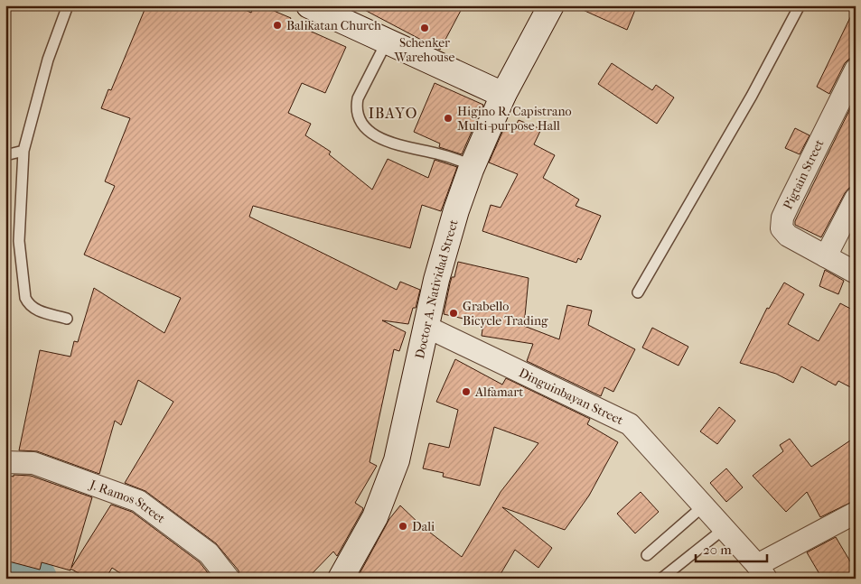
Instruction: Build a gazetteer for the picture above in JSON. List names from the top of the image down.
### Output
{
  "streets": {
    "main road": ["Doctor A. Natividad Street"],
    "street": ["Pigtain Street", "Dinguinbayan Street", "J. Ramos Street"]
  },
  "crossings": [
    ["Doctor A. Natividad Street", "Dinguinbayan Street"]
  ],
  "districts": ["IBAYO"],
  "places": [
    "Balikatan Church",
    "Schenker Warehouse",
    "Higino R. Capistrano Multi-purpose Hall",
    "Grabello Bicycle Trading",
    "Alfamart",
    "Dali"
  ],
  "scale_bar": "20 m"
}
